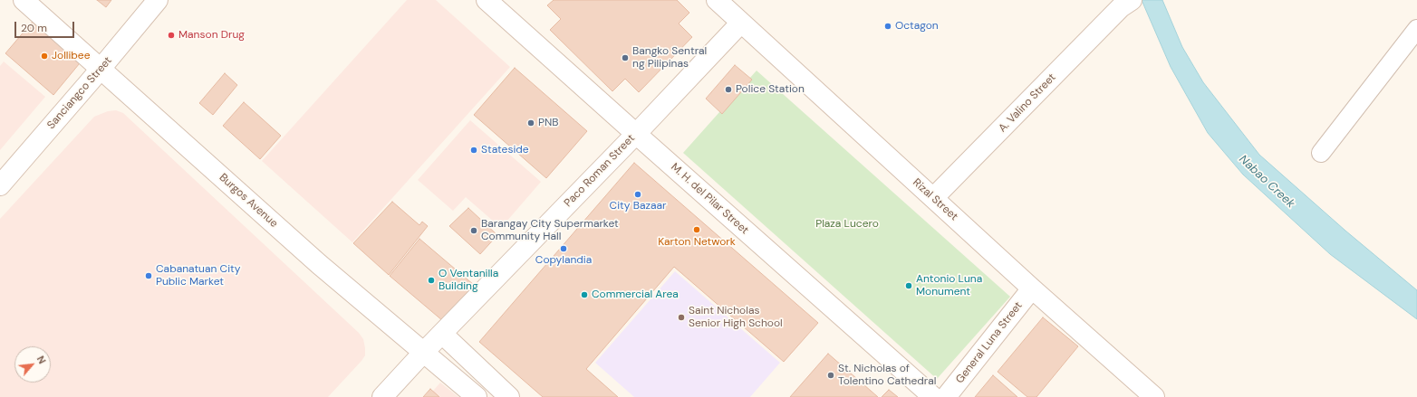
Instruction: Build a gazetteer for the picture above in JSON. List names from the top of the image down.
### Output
{
  "streets": {
    "street": [
      "Sanciangco Street",
      "A. Valino Street",
      "Paco Roman Street",
      "M. H. del Pilar Street",
      "Rizal Street",
      "Burgos Avenue",
      "General Luna Street"
    ]
  },
  "crossings": [
    ["Sanciangco Street", "Burgos Avenue"],
    ["A. Valino Street", "Rizal Street"],
    ["Paco Roman Street", "M. H. del Pilar Street"],
    ["Paco Roman Street", "Rizal Street"],
    ["Paco Roman Street", "Burgos Avenue"],
    ["Rizal Street", "General Luna Street"]
  ],
  "water": ["Nabao Creek"],
  "parks": ["Plaza Lucero"],
  "places": [
    "Octagon",
    "Manson Drug",
    "Jollibee",
    "Bangko Sentral ng Pilipinas",
    "Police Station",
    "PNB",
    "Stateside",
    "City Bazaar",
    "Karton Network",
    "Barangay City Supermarket Community Hall",
    "Copylandia",
    "Cabanatuan City Public Market",
    "O Ventanilla Building",
    "Antonio Luna Monument",
    "Commercial Area",
    "Saint Nicholas Senior High School",
    "St. Nicholas of Tolentino Cathedral"
  ],
  "scale_bar": "20 m",
  "north": "top right"
}
